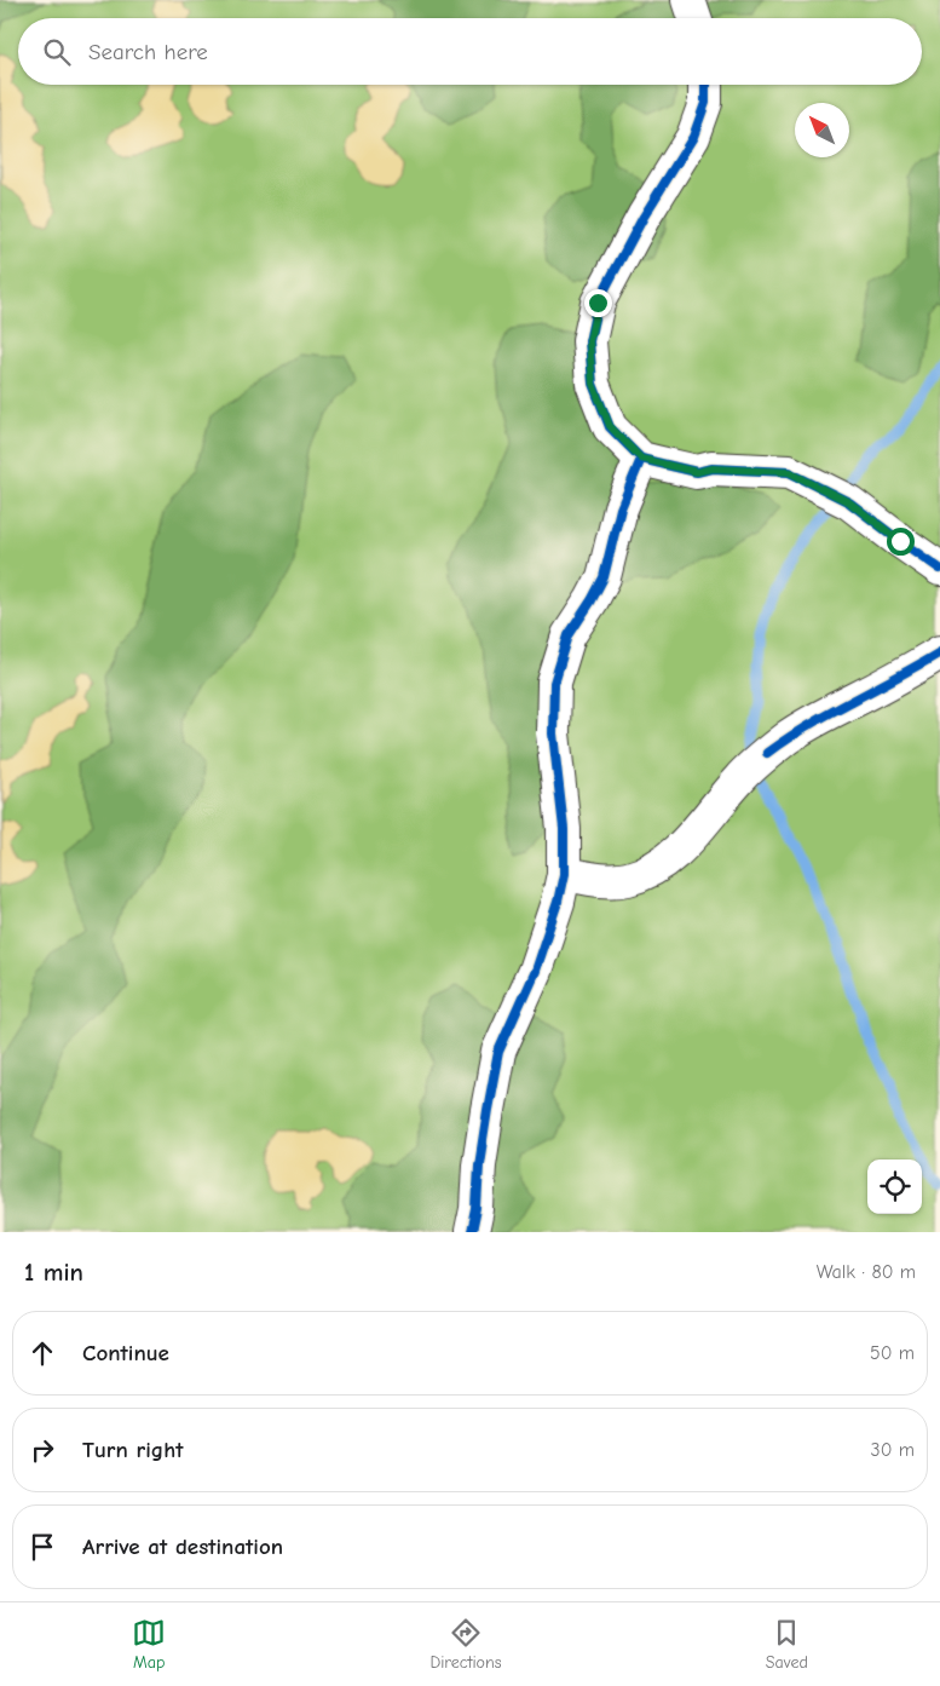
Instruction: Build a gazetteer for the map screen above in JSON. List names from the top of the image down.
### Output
{
  "north": "top left",
  "page": {
    "search": "Search here",
    "heading": ["1 min", "Walk · 80 m"],
    "list": [
      ["Continue", "50 m"],
      ["Turn right", "30 m"],
      "Arrive at destination"
    ],
    "nav": ["Map", "Directions", "Saved"]
  }
}
